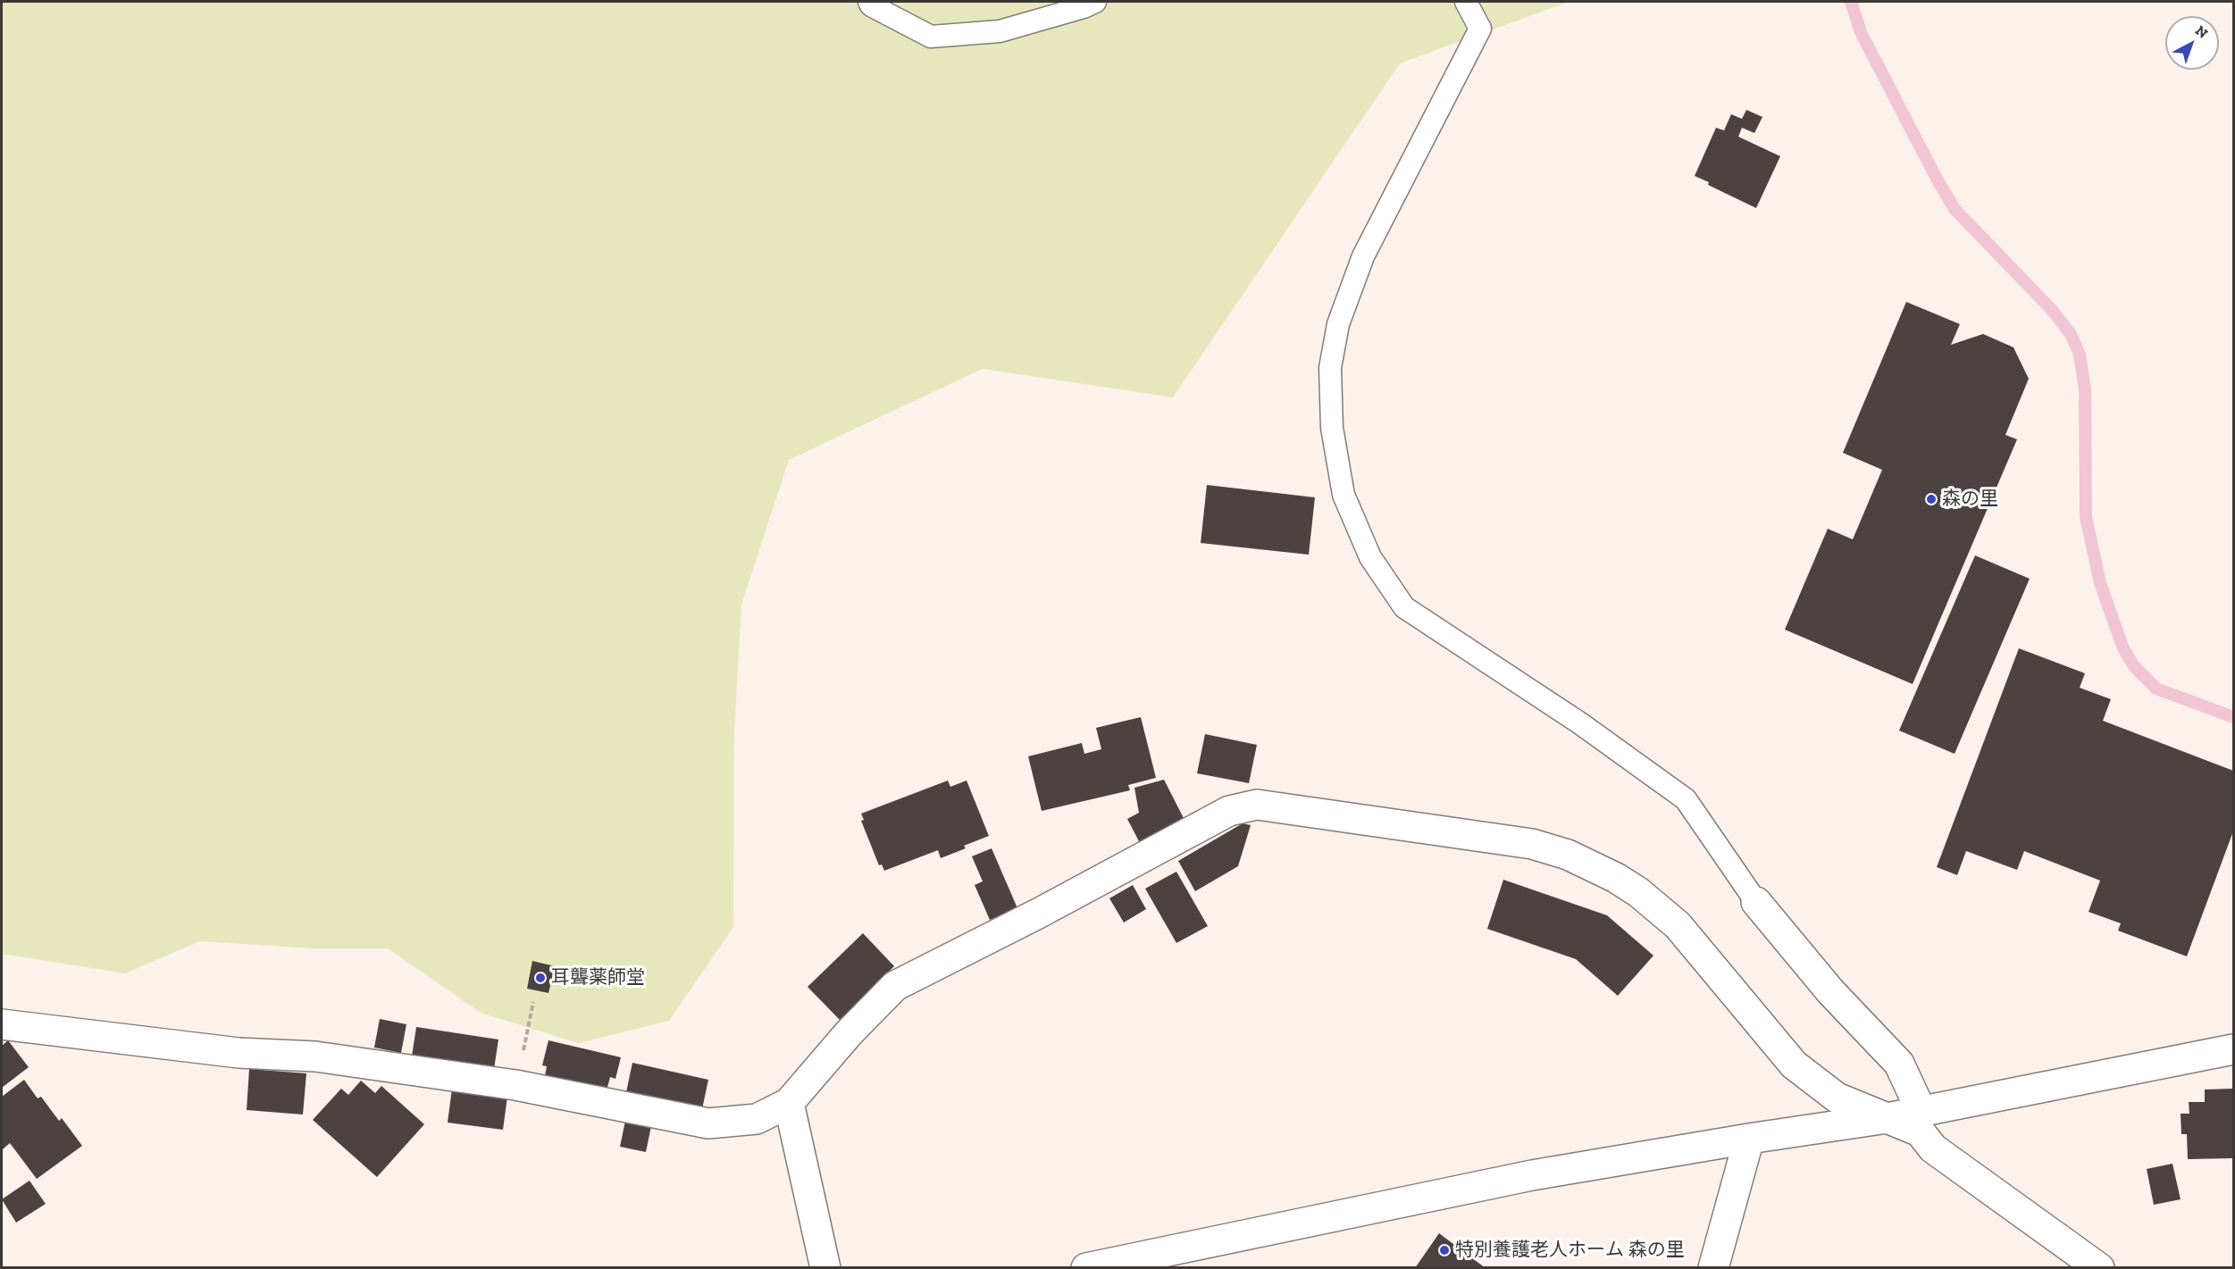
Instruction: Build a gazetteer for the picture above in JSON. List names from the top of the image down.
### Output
{
  "places": ["森の里", "耳聾薬師堂", "特別養護老人ホーム 森の里"],
  "north": "top right"
}
